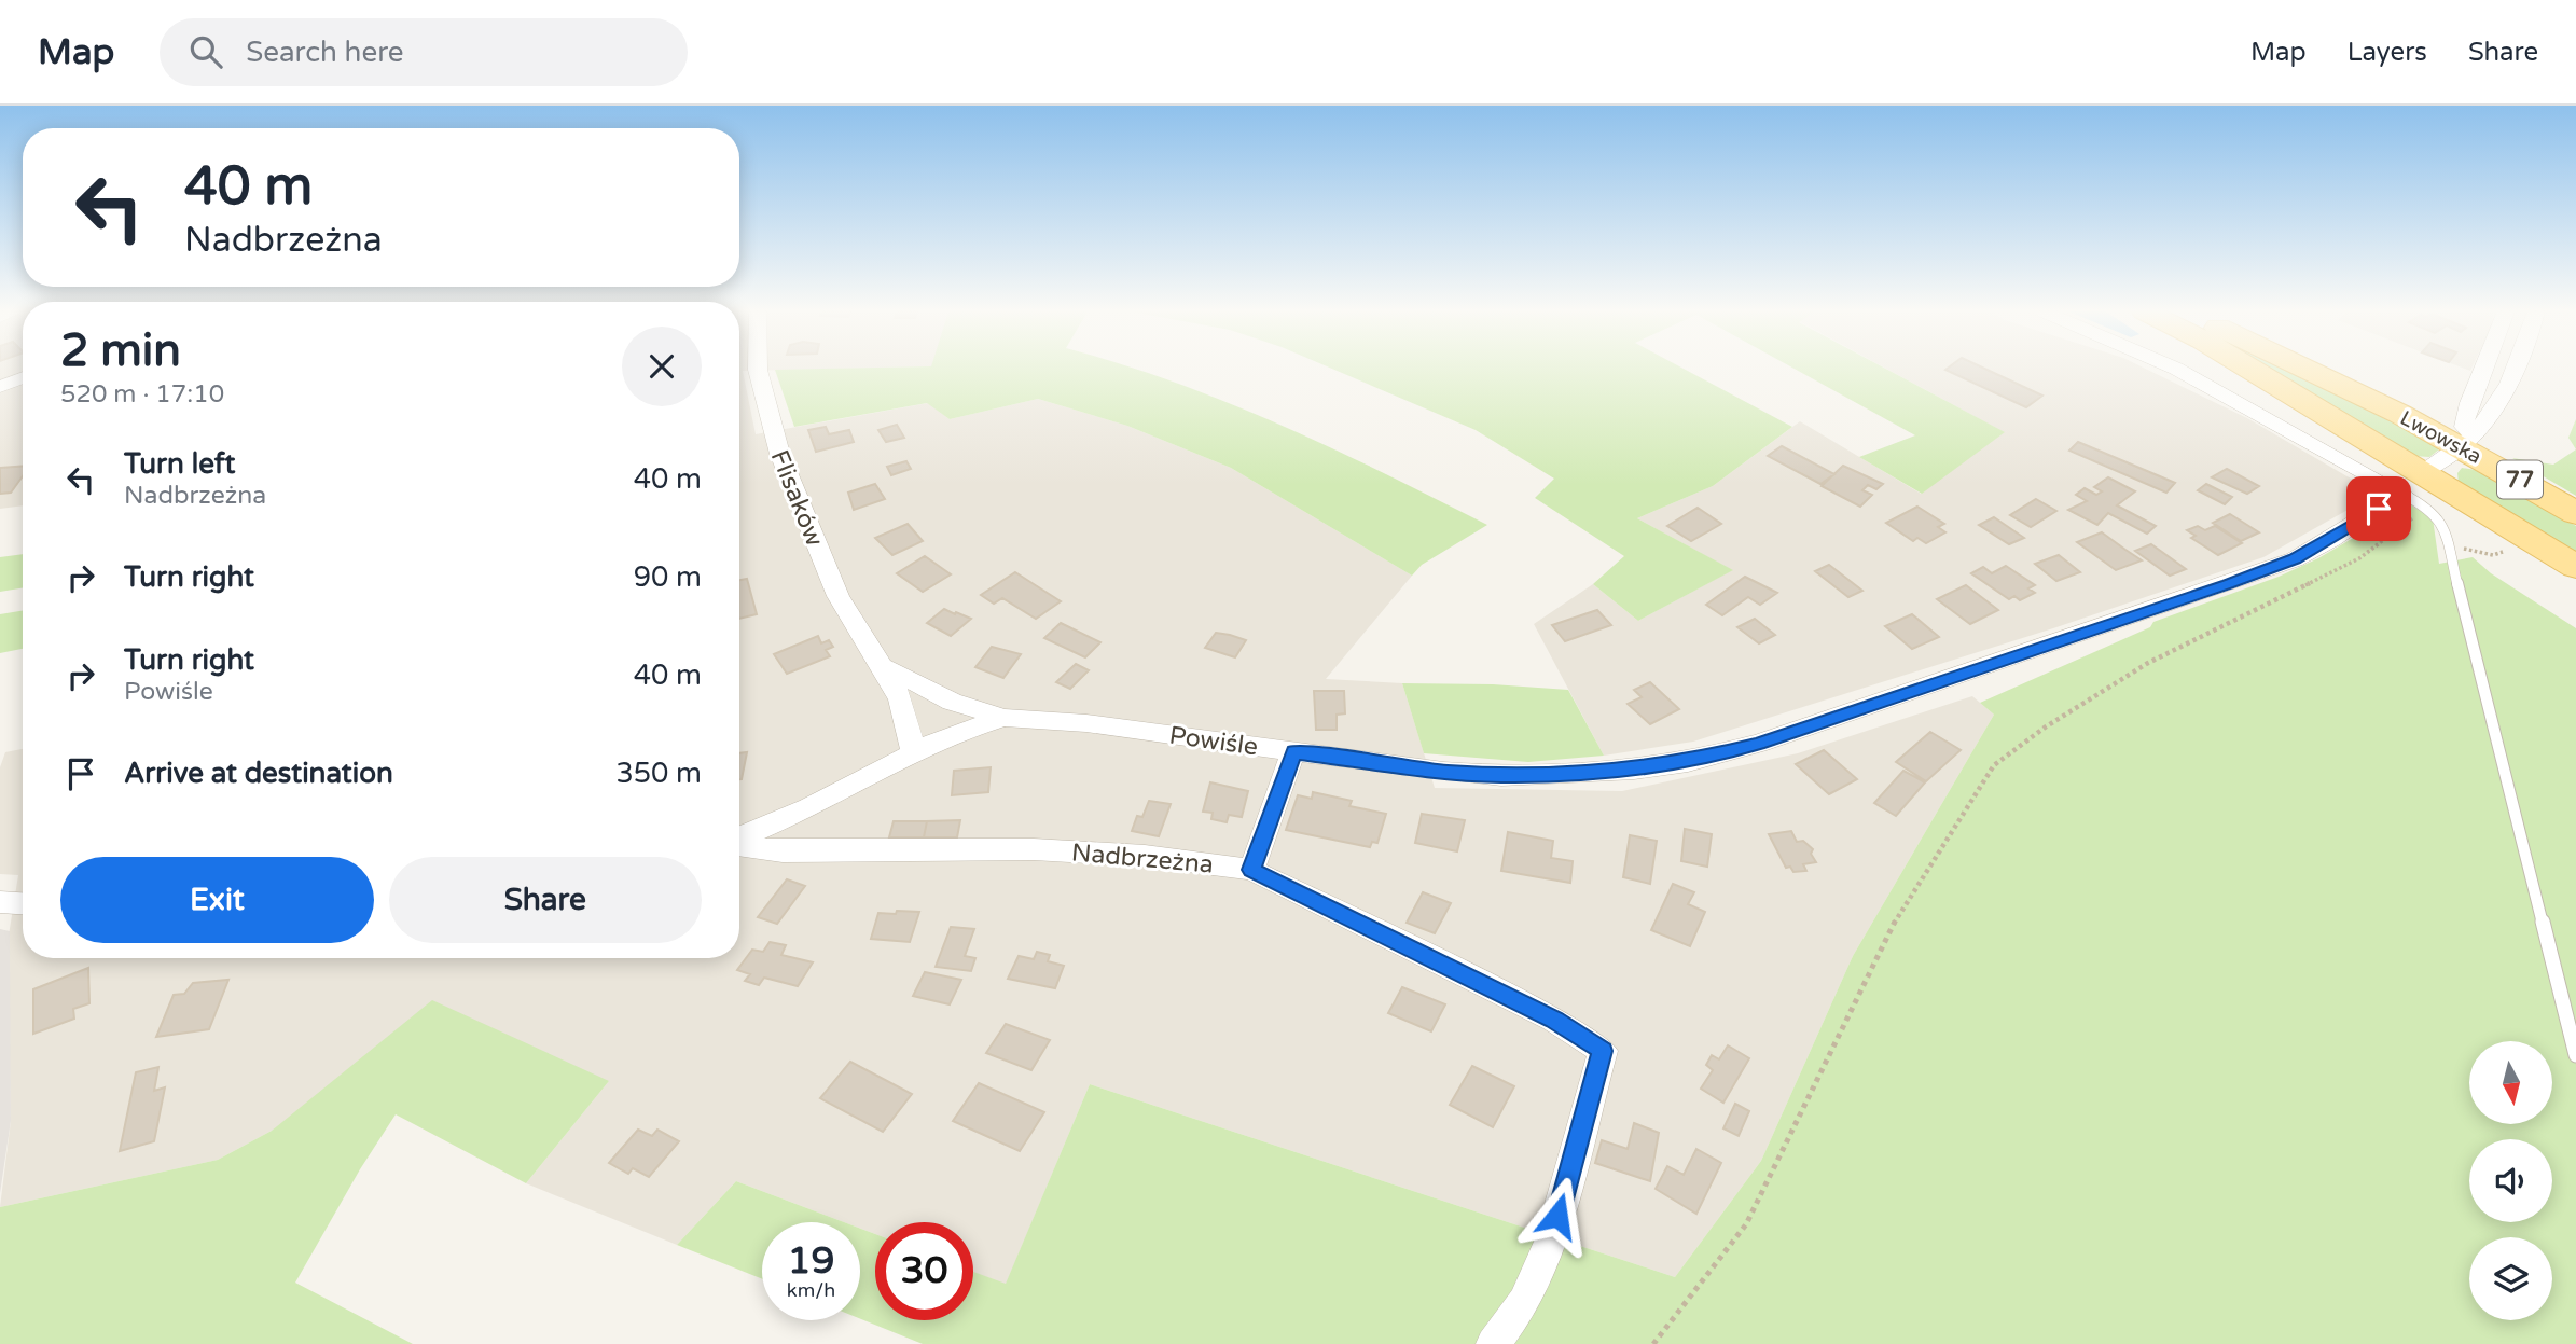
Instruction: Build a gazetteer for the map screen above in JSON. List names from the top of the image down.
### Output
{
  "streets": {
    "main road": ["Lwowska", "77"],
    "street": ["Flisaków", "Powiśle", "Nadbrzeżna"]
  },
  "crossings": [
    ["Lwowska", "Powiśle"],
    ["Flisaków", "Powiśle"]
  ],
  "north": "bottom",
  "page": {
    "header": "Map",
    "search": "Search here",
    "nav": ["Map", "Layers", "Share"],
    "turn": ["40 m", "Nadbrzeżna"],
    "heading": ["2 min", "520 m · 17:10"],
    "list": [
      {
        "name": "Turn left",
        "note": "Nadbrzeżna",
        "value": "40 m"
      },
      {
        "name": "Turn right",
        "value": "90 m"
      },
      {
        "name": "Turn right",
        "note": "Powiśle",
        "value": "40 m"
      },
      {
        "name": "Arrive at destination",
        "value": "350 m"
      }
    ],
    "buttons": ["Exit", "Share"],
    "speed": "19 km/h",
    "limit": "30"
  }
}
